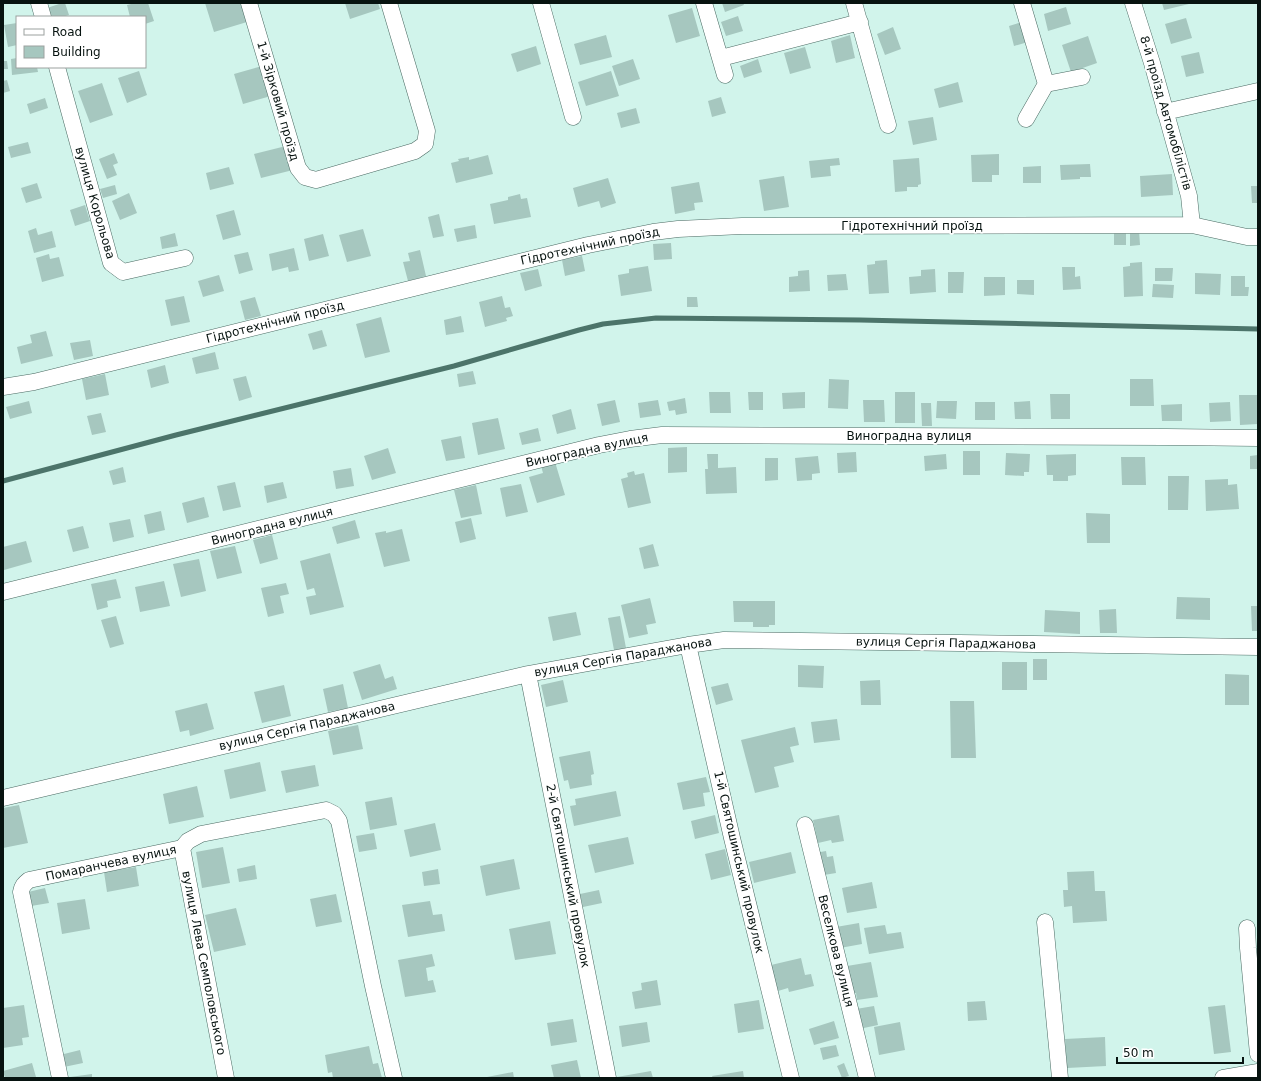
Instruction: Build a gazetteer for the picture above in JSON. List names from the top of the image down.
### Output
{
  "streets": {
    "street": [
      "1-й Зірковий проїзд",
      "8-й проїзд Автомобілістів",
      "вулиця Корольова",
      "Гідротехнічний проїзд",
      "Виноградна вулиця",
      "вулиця Сергія Параджанова",
      "1-й Святошинський провулок",
      "Помаранчева вулиця",
      "2-й Святошинський провулок",
      "Веселкова вулиця",
      "вулиця Лева Семполовського"
    ]
  },
  "crossings": [
    ["8-й проїзд Автомобілістів", "Гідротехнічний проїзд"],
    ["вулиця Сергія Параджанова", "1-й Святошинський провулок"],
    ["вулиця Сергія Параджанова", "2-й Святошинський провулок"],
    ["Помаранчева вулиця", "вулиця Лева Семполовського"]
  ],
  "legend": ["Road", "Building"],
  "scale_bar": "50 m"
}
